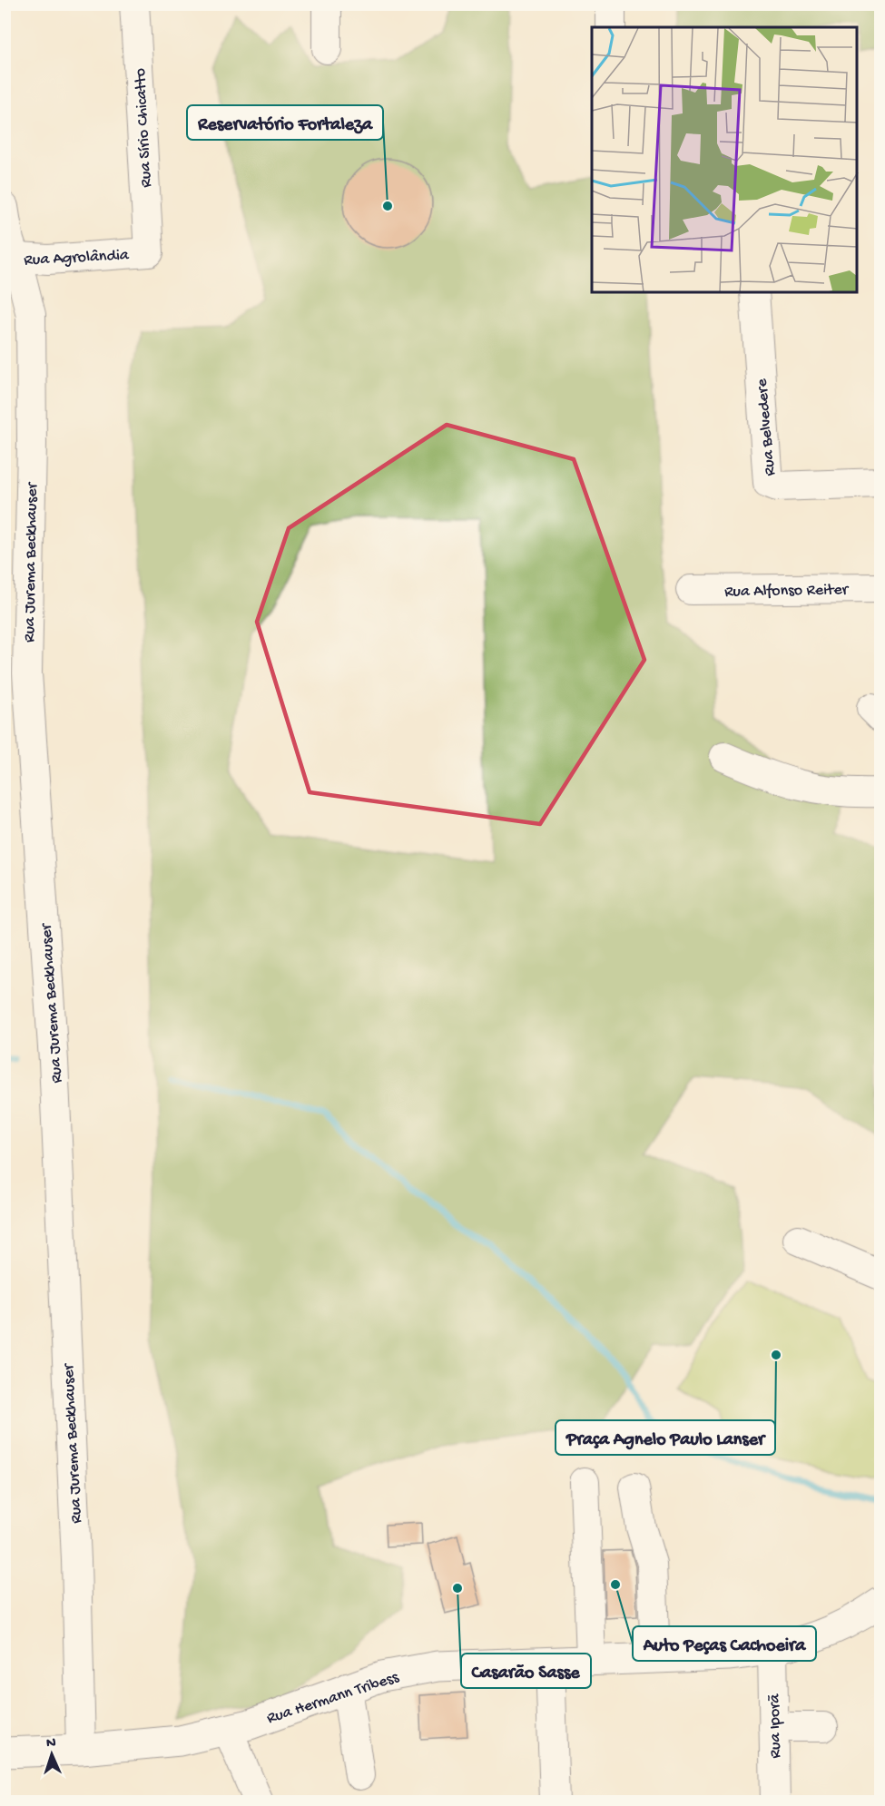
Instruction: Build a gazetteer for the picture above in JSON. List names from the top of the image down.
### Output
{
  "streets": {
    "main road": ["Rua Hermann Tribess"],
    "street": [
      "Rua Sírio Chicatto",
      "Rua Agrolândia",
      "Rua Belvedere",
      "Rua Jurema Beckhauser",
      "Rua Alfonso Reiter",
      "Rua Iporã"
    ]
  },
  "crossings": [
    ["Rua Sírio Chicatto", "Rua Agrolândia"],
    ["Rua Agrolândia", "Rua Jurema Beckhauser"],
    ["Rua Jurema Beckhauser", "Rua Hermann Tribess"],
    ["Rua Hermann Tribess", "Rua Iporã"]
  ],
  "places": [
    "Reservatório Fortaleza",
    "Praça Agnelo Paulo Lanser",
    "Auto Peças Cachoeira",
    "Casarão Sasse"
  ],
  "north": "top"
}
